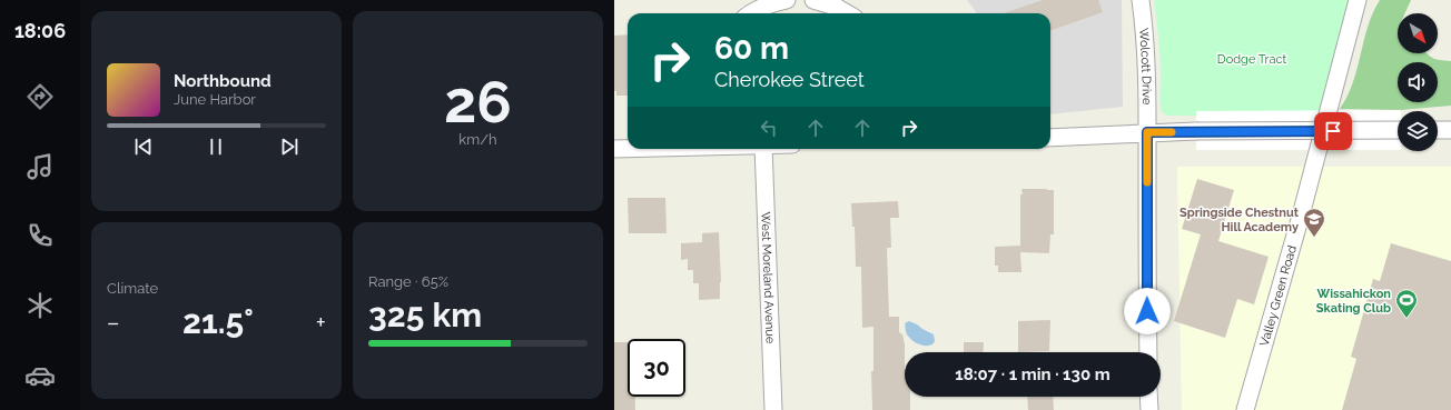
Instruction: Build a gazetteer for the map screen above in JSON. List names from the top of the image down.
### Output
{
  "streets": {
    "street": ["Wolcott Drive", "West Moreland Avenue", "Valley Green Road"]
  },
  "parks": ["Dodge Tract"],
  "places": {
    "school or university": ["Springside Chestnut Hill Academy"],
    "sports": ["Wissahickon Skating Club"]
  },
  "north": "bottom right",
  "page": {
    "tabs": "18:06",
    "tile": [
      ["26", "km/h"],
      "Climate",
      ["Range · 65%", "325 km"]
    ],
    "turn": ["60 m", "Cherokee Street"],
    "song": ["Northbound", "June Harbor"],
    "heat": ["−", "21.5°", "+"],
    "limit": "30",
    "trip": "18:07 · 1 min · 130 m"
  }
}
